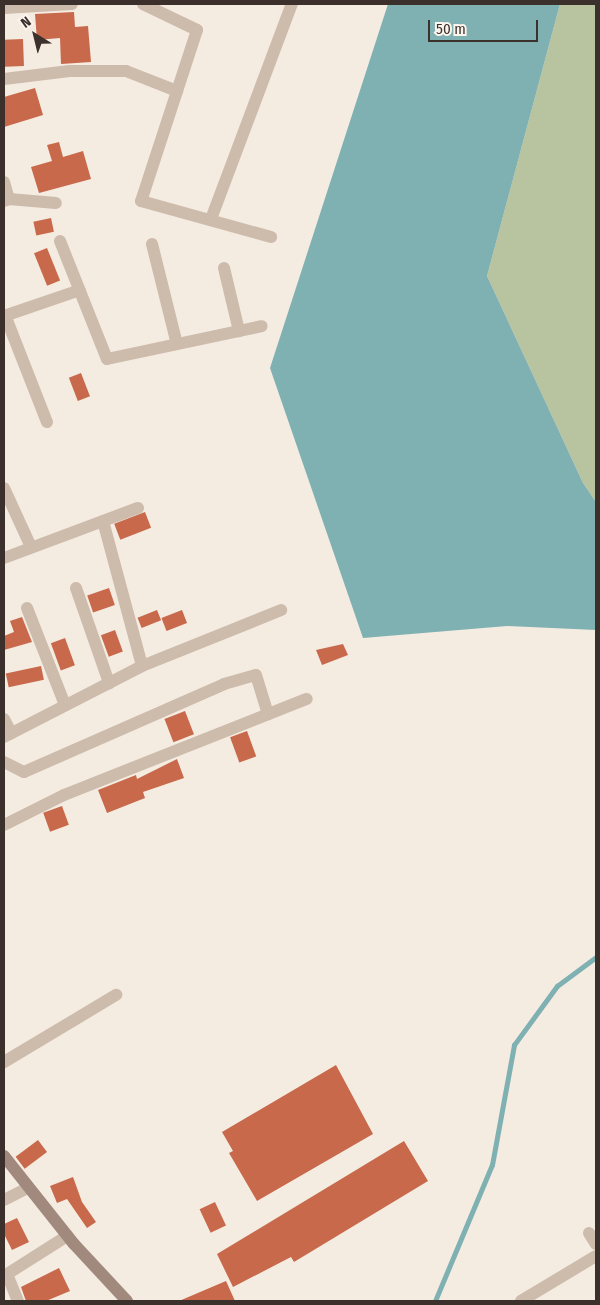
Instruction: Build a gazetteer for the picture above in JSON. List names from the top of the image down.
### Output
{
  "scale_bar": "50 m",
  "north": "top left"
}
